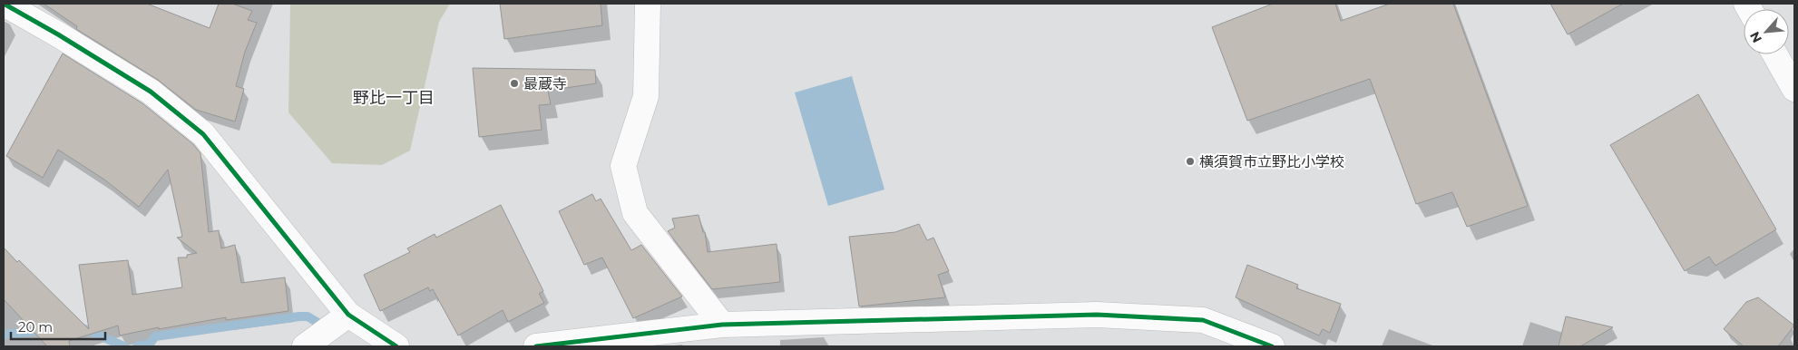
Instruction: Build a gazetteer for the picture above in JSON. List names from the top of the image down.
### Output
{
  "districts": ["野比一丁目"],
  "places": ["最蔵寺", "横須賀市立野比小学校"],
  "scale_bar": "20 m",
  "north": "bottom left"
}
